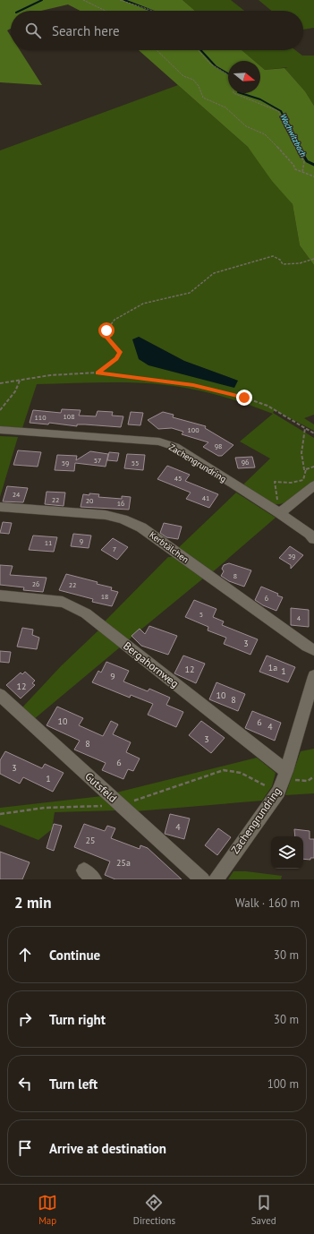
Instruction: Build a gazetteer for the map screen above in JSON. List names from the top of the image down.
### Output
{
  "streets": {
    "street": [
      "Zachengrundring",
      "Kerbtälchen",
      "Bergahornweg",
      "Gutsfeld"
    ]
  },
  "crossings": [
    ["Zachengrundring", "Bergahornweg"]
  ],
  "water": ["Wachwitzbach"],
  "house_numbers": [
    "108",
    "110",
    "100",
    "98",
    "57",
    "96",
    "59",
    "55",
    "45",
    "24",
    "41",
    "22",
    "20",
    "16",
    "9",
    "11",
    "7",
    "39",
    "8",
    "26",
    "22",
    "18",
    "6",
    "5",
    "4",
    "3",
    "1a",
    "12",
    "1",
    "9",
    "12",
    "10",
    "8",
    "10",
    "6",
    "4",
    "3",
    "8",
    "6",
    "3",
    "1",
    "4",
    "25",
    "25a"
  ],
  "north": "right",
  "page": {
    "search": "Search here",
    "heading": ["2 min", "Walk · 160 m"],
    "list": [
      ["Continue", "30 m"],
      ["Turn right", "30 m"],
      ["Turn left", "100 m"],
      "Arrive at destination"
    ],
    "nav": ["Map", "Directions", "Saved"]
  }
}
